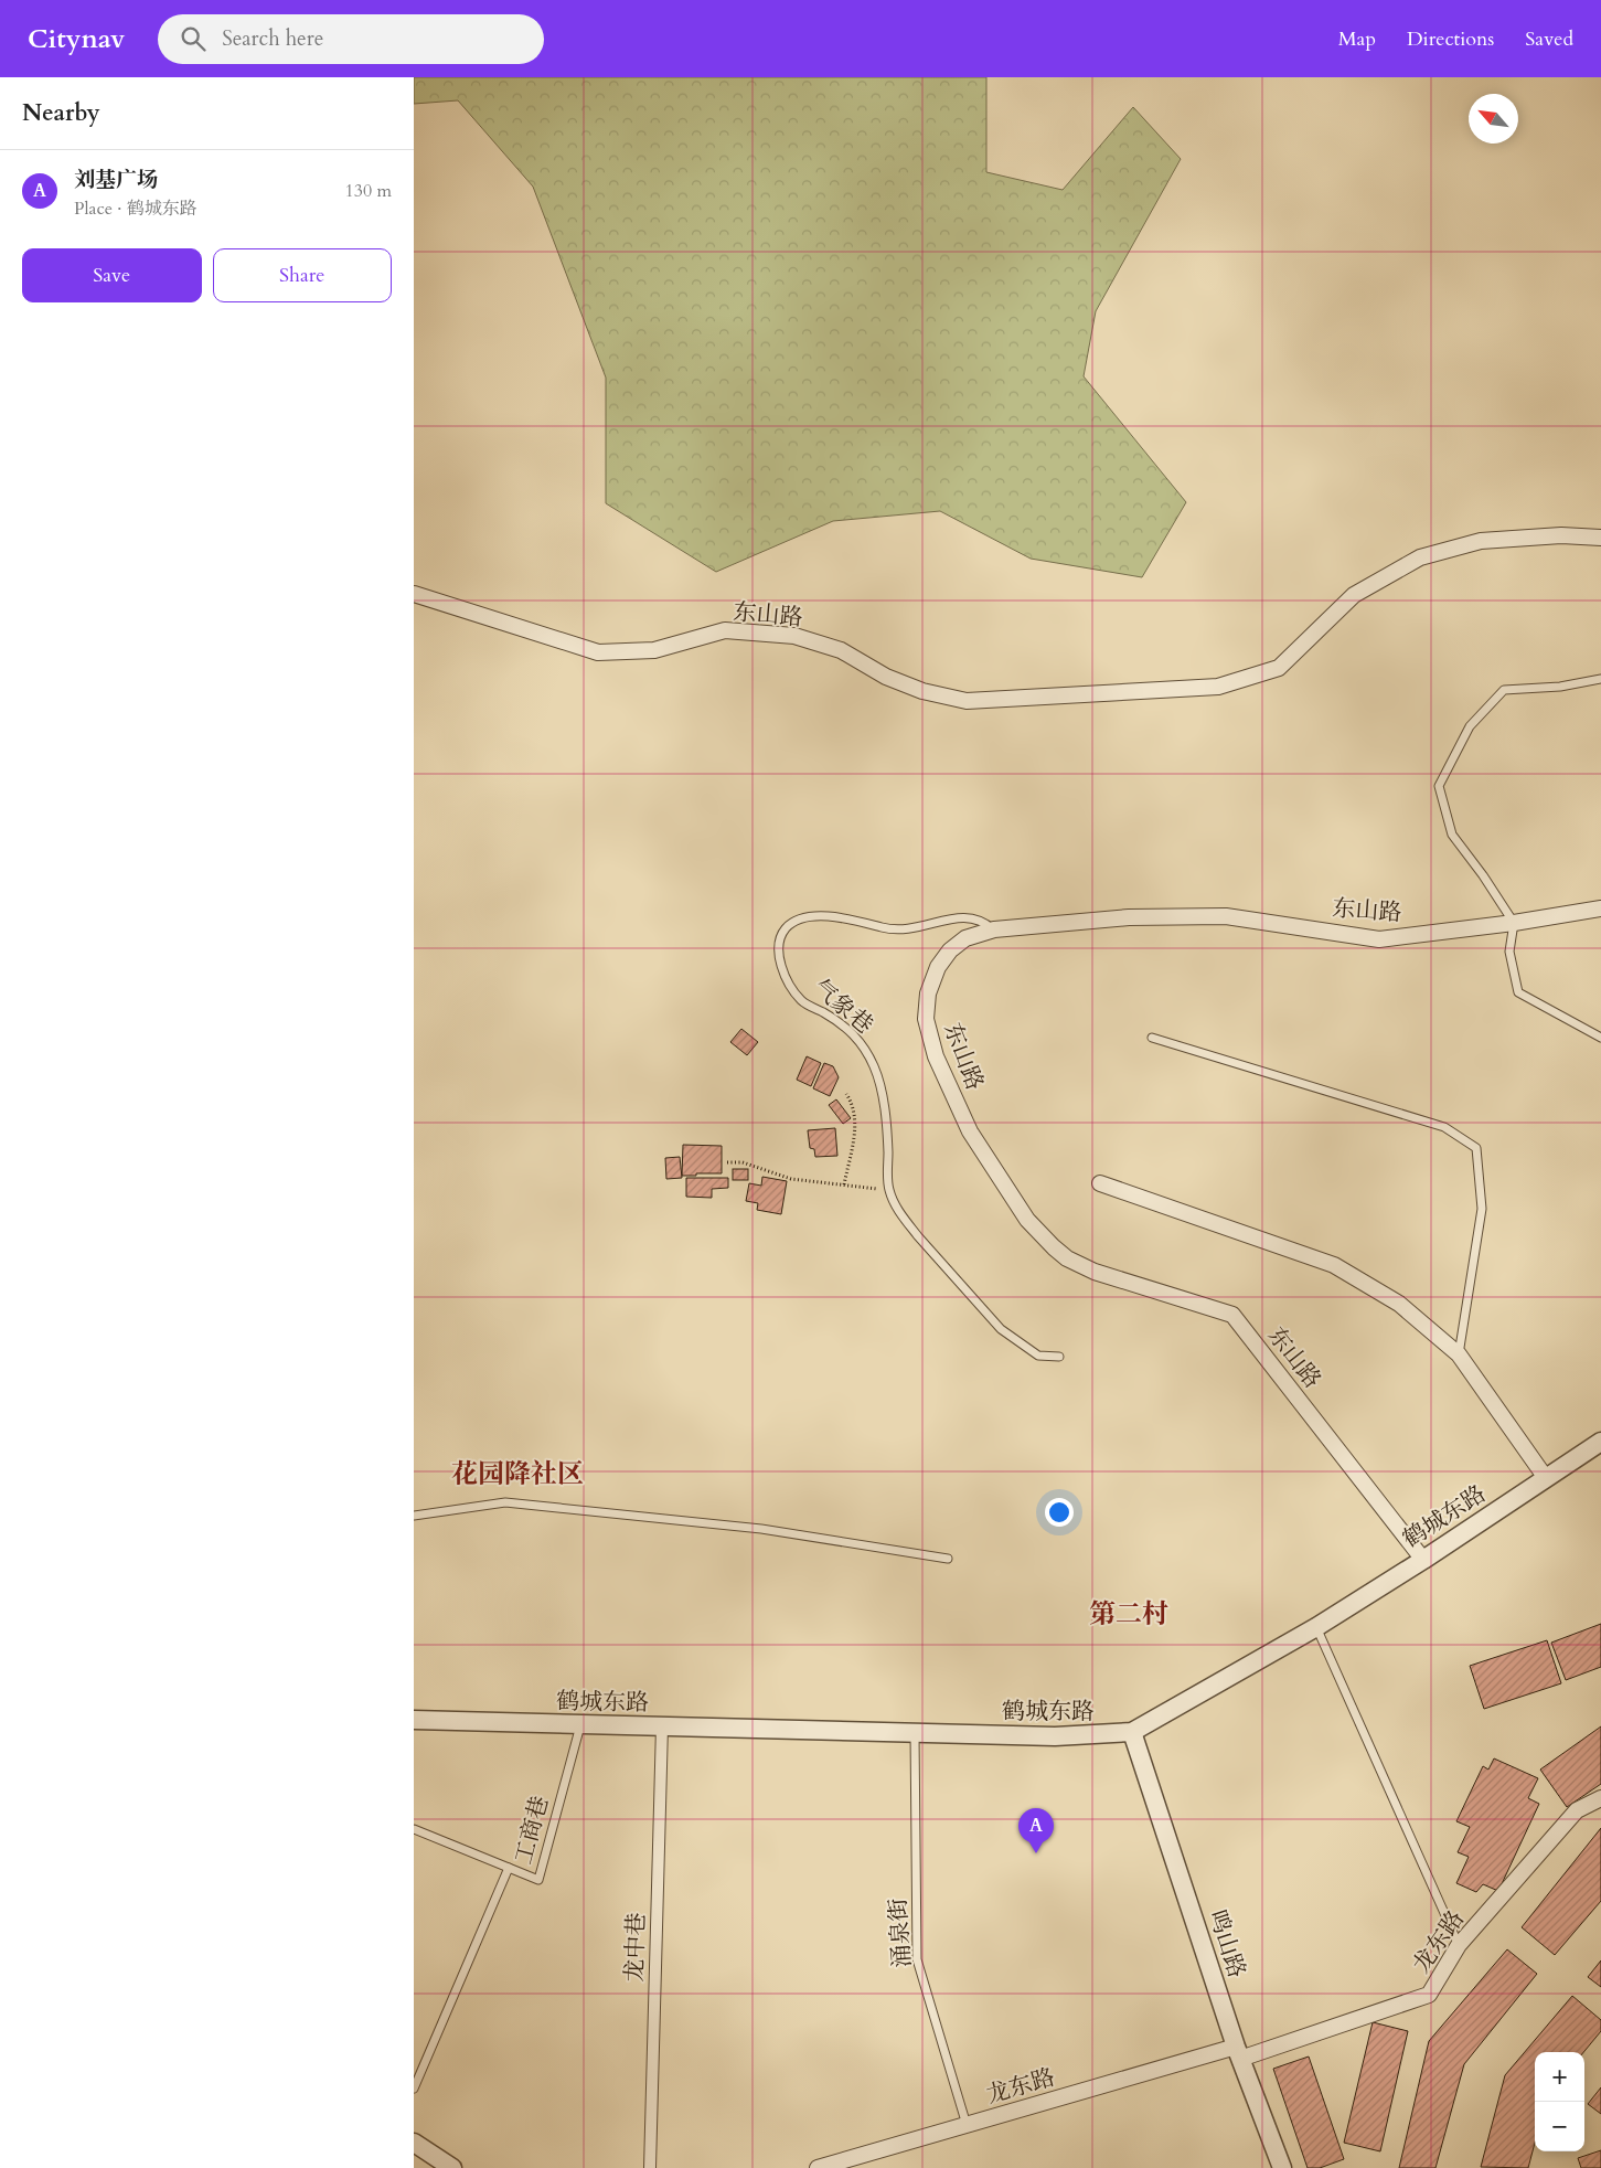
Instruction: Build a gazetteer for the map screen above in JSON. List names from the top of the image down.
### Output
{
  "streets": {
    "street": [
      "东山路",
      "鹤城东路",
      "龙东路",
      "鸣山路",
      "龙中巷"
    ],
    "lane": ["气象巷", "工商巷", "涌泉街"]
  },
  "crossings": [
    ["东山路", "气象巷"],
    ["东山路", "鹤城东路"],
    ["鹤城东路", "工商巷"],
    ["鹤城东路", "涌泉街"],
    ["鹤城东路", "鸣山路"],
    ["鹤城东路", "龙中巷"],
    ["涌泉街", "龙东路"],
    ["龙东路", "鸣山路"]
  ],
  "districts": ["花园降社区", "第二村"],
  "north": "top left",
  "page": {
    "header": "Citynav",
    "search": "Search here",
    "nav": ["Map", "Directions", "Saved"],
    "heading": "Nearby",
    "list": [
      {
        "mark": "A",
        "name": "刘基广场",
        "note": "Place · 鹤城东路",
        "value": "130 m"
      }
    ],
    "buttons": ["Save", "Share"],
    "pins": "A",
    "map_buttons": ["+", "−"]
  }
}
